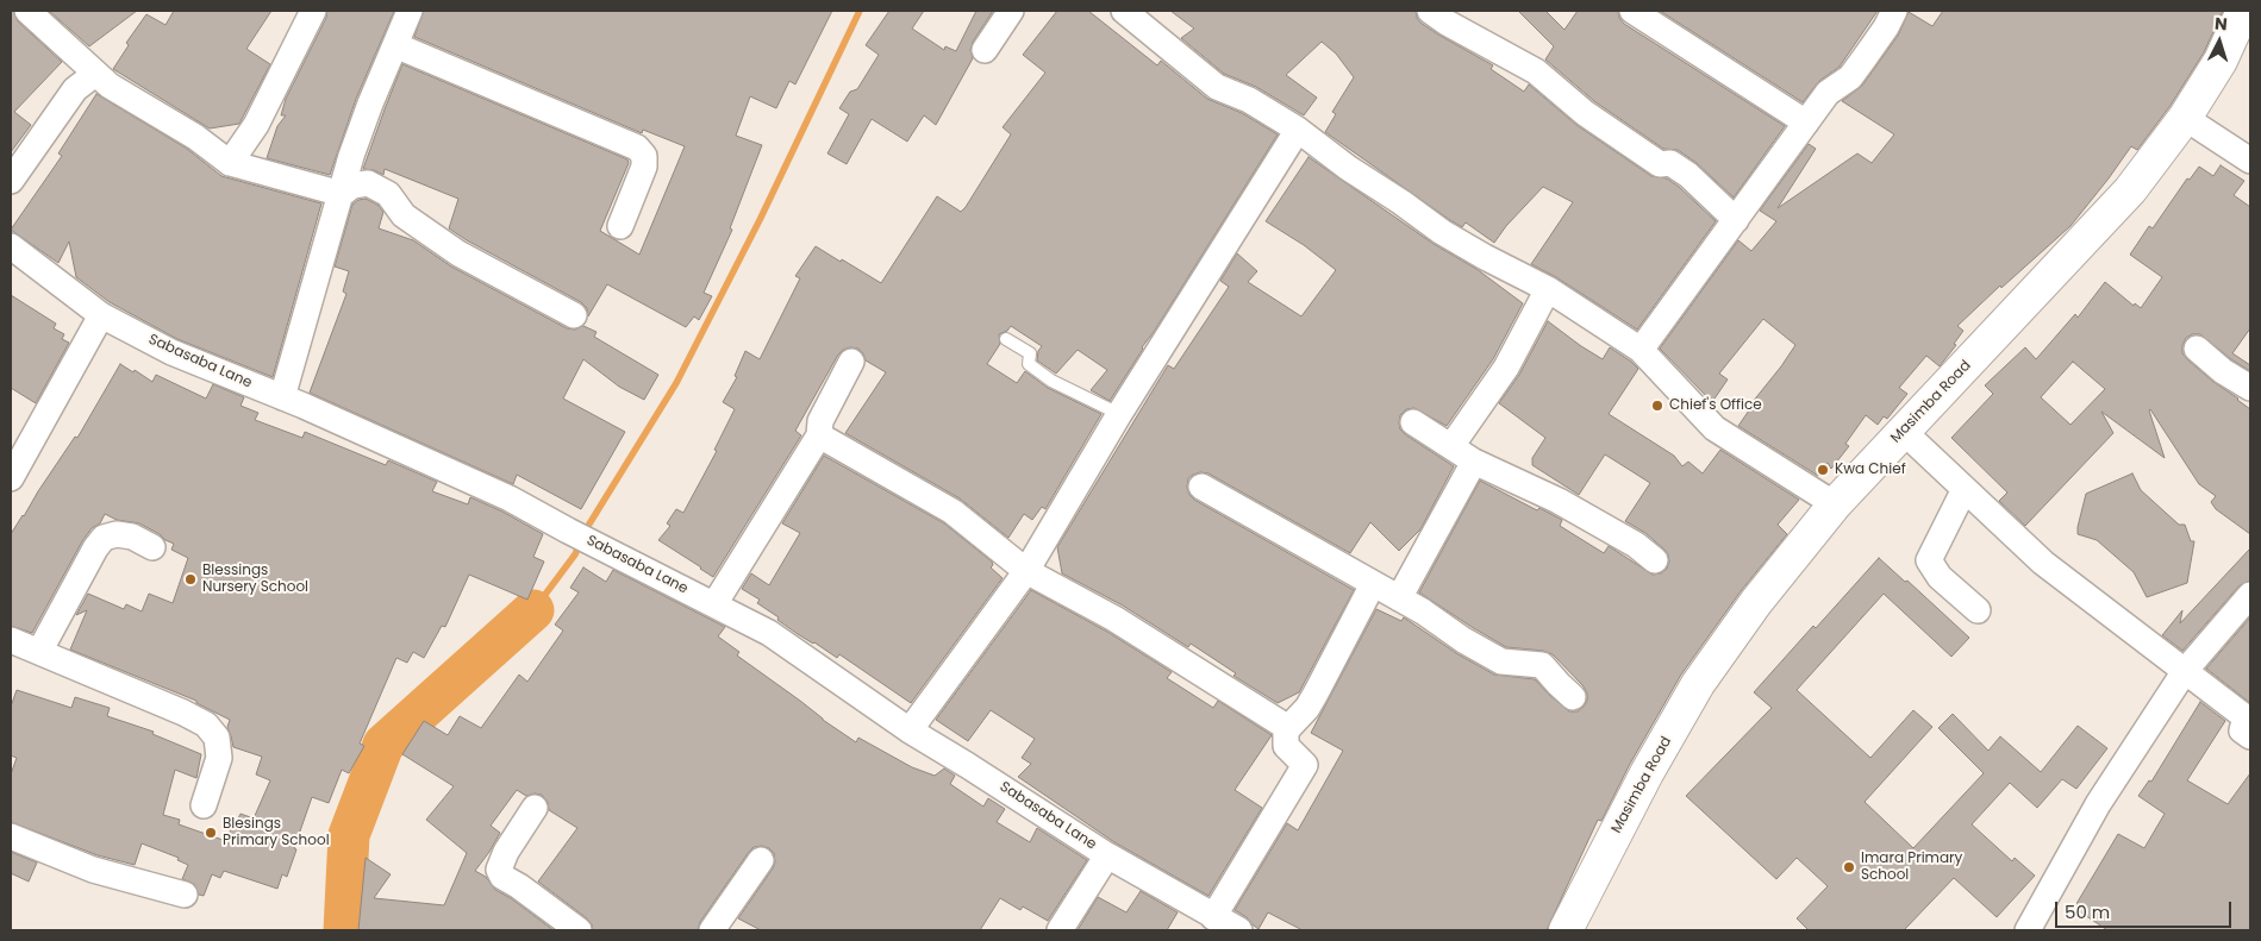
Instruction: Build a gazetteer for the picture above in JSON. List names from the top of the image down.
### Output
{
  "streets": {
    "street": ["Sabasaba Lane", "Masimba Road"]
  },
  "places": [
    "Chief's Office",
    "Kwa Chief",
    "Blessings Nursery School",
    "Blesings Primary School",
    "Imara Primary School"
  ],
  "scale_bar": "50 m",
  "north": "top"
}
